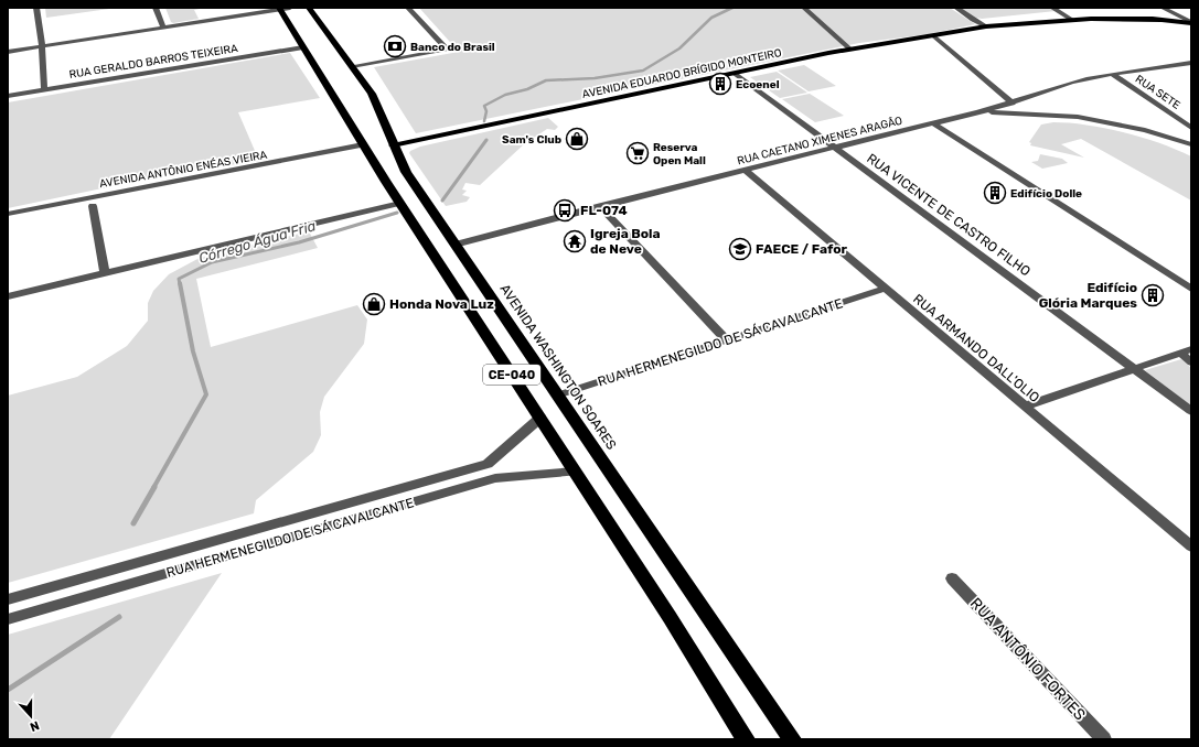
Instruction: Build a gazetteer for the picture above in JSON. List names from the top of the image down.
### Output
{
  "streets": {
    "highway": ["AVENIDA WASHINGTON SOARES", "CE-040"],
    "main road": ["AVENIDA EDUARDO BRÍGIDO MONTEIRO"],
    "street": [
      "RUA GERALDO BARROS TEIXEIRA",
      "RUA SETE",
      "RUA CAETANO XIMENES ARAGÃO",
      "AVENIDA ANTÔNIO ENÉAS VIEIRA",
      "RUA VICENTE DE CASTRO FILHO",
      "RUA HERMENEGILDO DE SÁ CAVALCANTE",
      "RUA ARMANDO DALL'OLIO",
      "RUA ANTÔNIO FORTES"
    ]
  },
  "crossings": [
    ["RUA GERALDO BARROS TEIXEIRA", "CE-040"],
    ["AVENIDA EDUARDO BRÍGIDO MONTEIRO", "RUA VICENTE DE CASTRO FILHO"],
    ["AVENIDA EDUARDO BRÍGIDO MONTEIRO", "AVENIDA WASHINGTON SOARES"],
    ["RUA SETE", "RUA CAETANO XIMENES ARAGÃO"],
    ["RUA CAETANO XIMENES ARAGÃO", "RUA VICENTE DE CASTRO FILHO"],
    ["RUA CAETANO XIMENES ARAGÃO", "RUA ARMANDO DALL'OLIO"],
    ["RUA CAETANO XIMENES ARAGÃO", "AVENIDA WASHINGTON SOARES"],
    ["AVENIDA ANTÔNIO ENÉAS VIEIRA", "CE-040"],
    ["RUA HERMENEGILDO DE SÁ CAVALCANTE", "RUA ARMANDO DALL'OLIO"],
    ["RUA HERMENEGILDO DE SÁ CAVALCANTE", "AVENIDA WASHINGTON SOARES"],
    ["RUA HERMENEGILDO DE SÁ CAVALCANTE", "CE-040"]
  ],
  "water": ["Córrego Água Fria"],
  "places": {
    "bank": ["Banco do Brasil"],
    "building": ["Ecoenel", "Edifício Dolle", "Edifício Glória Marques"],
    "shop": ["Sam's Club", "Honda Nova Luz"],
    "supermarket": ["Reserva Open Mall"],
    "bus stop": ["FL-074"],
    "temple": ["Igreja Bola de Neve"],
    "school or university": ["FAECE / Fafor"]
  },
  "north": "bottom"
}
